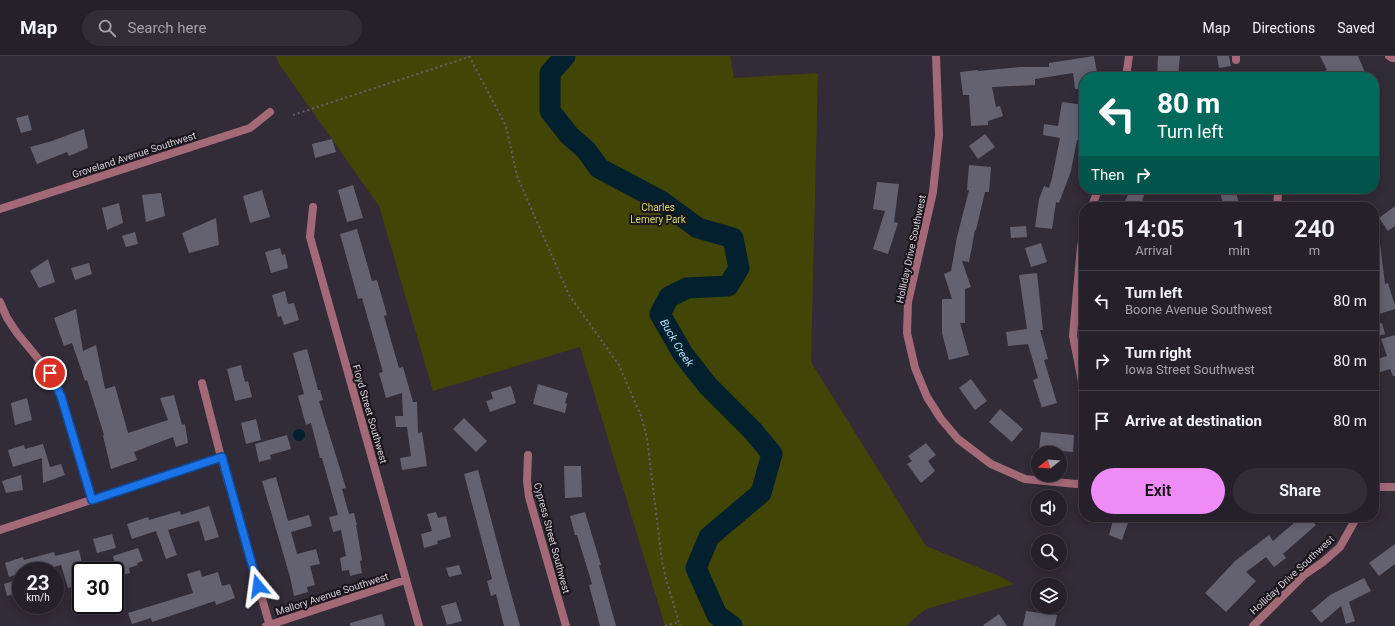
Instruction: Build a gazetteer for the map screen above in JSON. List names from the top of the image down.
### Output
{
  "streets": {
    "street": [
      "Groveland Avenue Southwest",
      "Holliday Drive Southwest",
      "Floyd Street Southwest",
      "Cypress Street Southwest",
      "Mallory Avenue Southwest"
    ]
  },
  "crossings": [
    ["Floyd Street Southwest", "Mallory Avenue Southwest"]
  ],
  "water": ["Buck Creek"],
  "parks": ["Charles Lemery Park"],
  "north": "left",
  "page": {
    "header": "Map",
    "search": "Search here",
    "nav": ["Map", "Directions", "Saved"],
    "turn": ["80 m", "Turn left"],
    "then": "Then",
    "eta": [
      "14:05",
      "Arrival",
      "1",
      "min",
      "240",
      "m"
    ],
    "list": [
      {
        "name": "Turn left",
        "note": "Boone Avenue Southwest",
        "value": "80 m"
      },
      {
        "name": "Turn right",
        "note": "Iowa Street Southwest",
        "value": "80 m"
      },
      {
        "name": "Arrive at destination",
        "value": "80 m"
      }
    ],
    "buttons": ["Exit", "Share"],
    "speed": "23 km/h",
    "limit": "30"
  }
}
